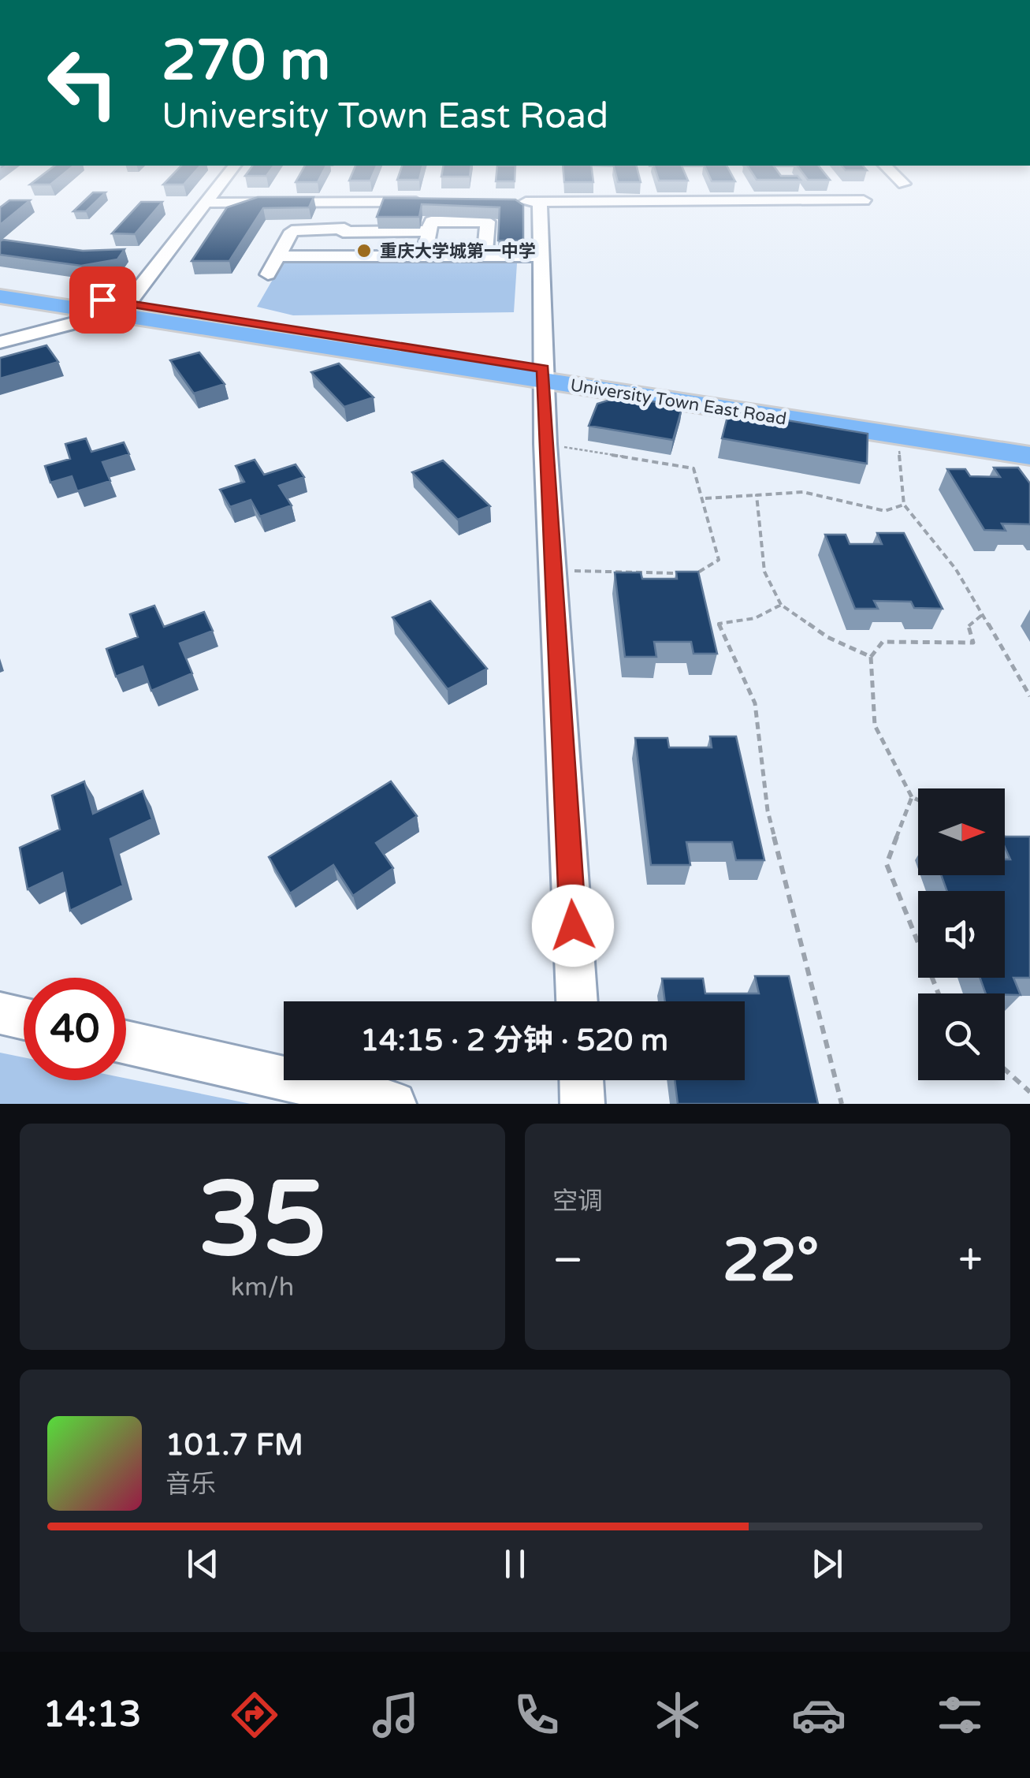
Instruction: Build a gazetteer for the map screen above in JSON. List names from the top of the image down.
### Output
{
  "streets": {
    "main road": ["University Town East Road"]
  },
  "places": ["重庆大学城第一中学"],
  "north": "right",
  "page": {
    "turn": ["270 m", "University Town East Road"],
    "limit": "40",
    "trip": "14:15 · 2 分钟 · 520 m",
    "tile": [
      ["35", "km/h"],
      "空调"
    ],
    "heat": ["−", "22°", "+"],
    "song": ["101.7 FM", "音乐"],
    "tabs": "14:13"
  }
}
